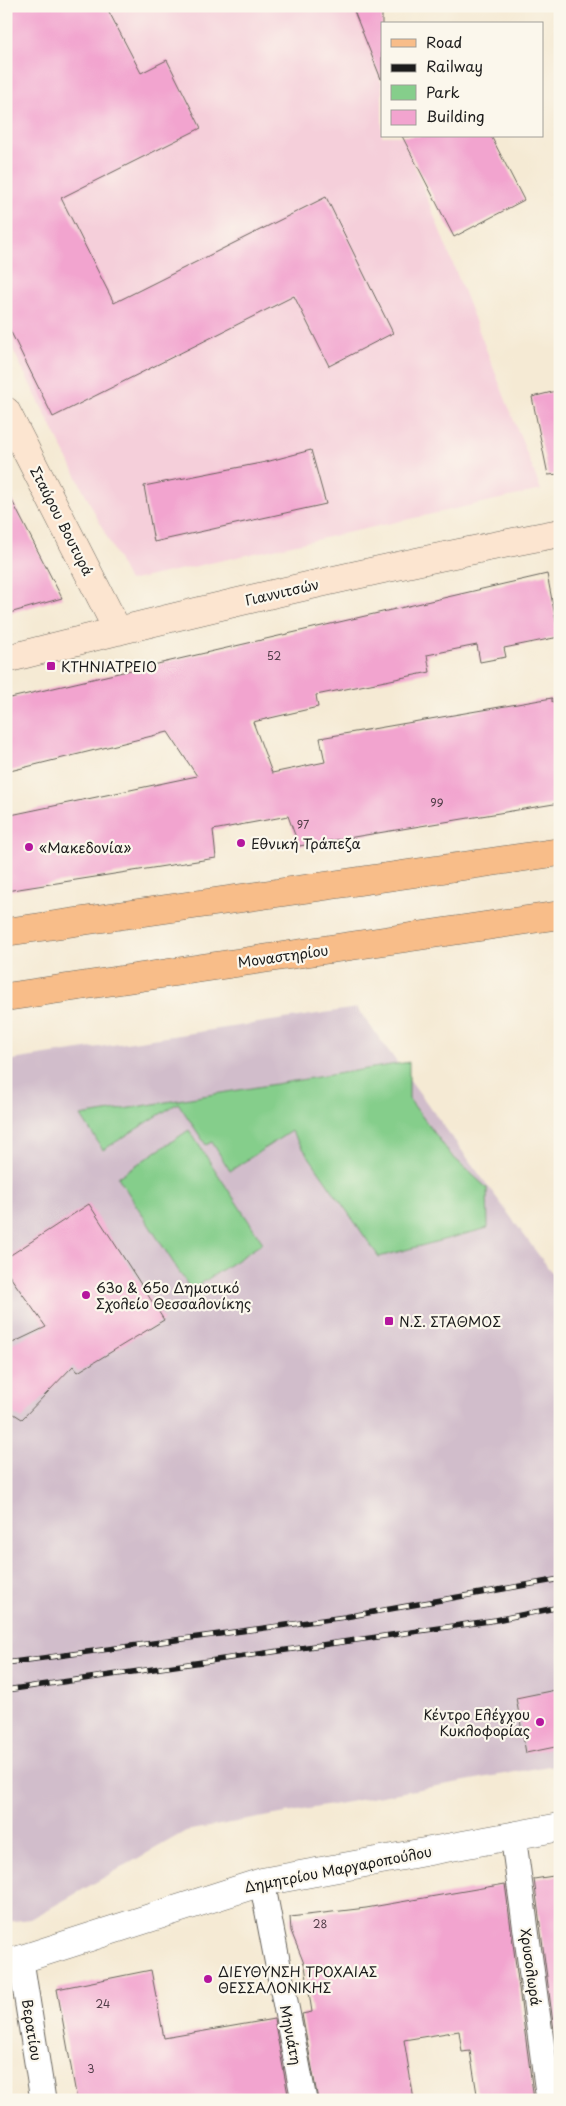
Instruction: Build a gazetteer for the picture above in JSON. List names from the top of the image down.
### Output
{
  "streets": {
    "main road": ["Σταύρου Βουτυρά", "Γιαννιτσών", "Μοναστηρίου"],
    "street": [
      "Δημητρίου Μαργαροπούλου",
      "Χρυσολωρά",
      "Βερατίου",
      "Μηνιάτη"
    ]
  },
  "crossings": [
    ["Σταύρου Βουτυρά", "Γιαννιτσών"],
    ["Δημητρίου Μαργαροπούλου", "Χρυσολωρά"],
    ["Δημητρίου Μαργαροπούλου", "Βερατίου"],
    ["Δημητρίου Μαργαροπούλου", "Μηνιάτη"]
  ],
  "places": {
    "transit": ["ΚΤΗΝΙΑΤΡΕΙΟ", "Ν.Σ. ΣΤΑΘΜΟΣ"],
    "other": [
      "Εθνική Τράπεζα",
      "«Μακεδονία»",
      "63ο & 65o Δημοτικό Σχολείο Θεσσαλονίκης",
      "Κέντρο Ελέγχου Κυκλοφορίας",
      "ΔΙΕΥΘΥΝΣΗ ΤΡΟΧΑΙΑΣ ΘΕΣΣΑΛΟΝΙΚΗΣ"
    ]
  },
  "house_numbers": [
    "52",
    "99",
    "97",
    "28",
    "24",
    "3"
  ],
  "legend": [
    "Road",
    "Railway",
    "Park",
    "Building"
  ]
}
